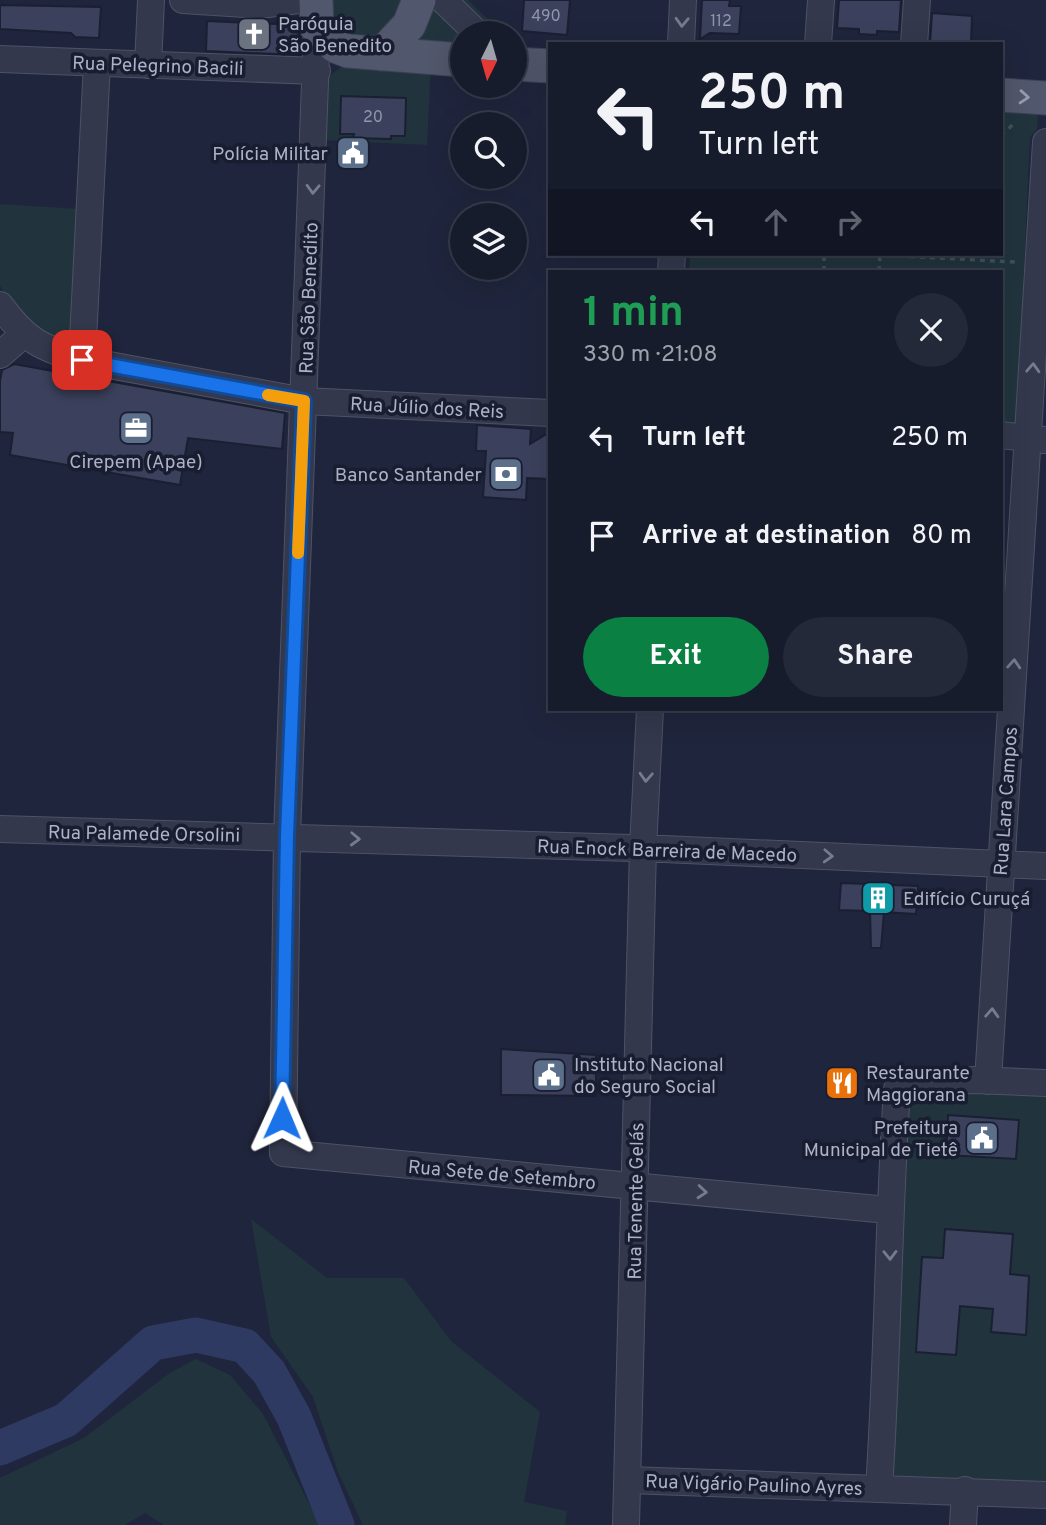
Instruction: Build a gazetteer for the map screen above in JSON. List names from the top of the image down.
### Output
{
  "streets": {
    "street": [
      "Rua Pelegrino Bacili",
      "Rua São Benedito",
      "Rua Júlio dos Reis",
      "Rua Lara Campos",
      "Rua Palamede Orsolini",
      "Rua Enock Barreira de Macedo",
      "Rua Sete de Setembro",
      "Rua Tenente Gelás",
      "Rua Vigário Paulino Ayres"
    ]
  },
  "crossings": [
    ["Rua Pelegrino Bacili", "Rua São Benedito"],
    ["Rua São Benedito", "Rua Júlio dos Reis"],
    ["Rua São Benedito", "Rua Palamede Orsolini"],
    ["Rua São Benedito", "Rua Enock Barreira de Macedo"],
    ["Rua São Benedito", "Rua Sete de Setembro"],
    ["Rua Lara Campos", "Rua Enock Barreira de Macedo"],
    ["Rua Palamede Orsolini", "Rua Enock Barreira de Macedo"],
    ["Rua Enock Barreira de Macedo", "Rua Tenente Gelás"],
    ["Rua Sete de Setembro", "Rua Tenente Gelás"],
    ["Rua Tenente Gelás", "Rua Vigário Paulino Ayres"]
  ],
  "one_way": ["Rua Lara Campos", "Rua Enock Barreira de Macedo", "Rua Sete de Setembro"],
  "places": {
    "church": ["Paróquia São Benedito"],
    "public building": ["Polícia Militar", "Instituto Nacional do Seguro Social", "Prefeitura Municipal de Tietê"],
    "office": ["Cirepem (Apae)"],
    "bank": ["Banco Santander"],
    "building": ["Edifício Curuçá"],
    "restaurant": ["Restaurante Maggiorana"]
  },
  "house_numbers": ["490", "112", "20"],
  "north": "bottom",
  "page": {
    "turn": ["250 m", "Turn left"],
    "heading": ["1 min", "330 m · 21:08"],
    "list": [
      {
        "name": "Turn left",
        "value": "250 m"
      },
      {
        "name": "Arrive at destination",
        "value": "80 m"
      }
    ],
    "buttons": ["Exit", "Share"]
  }
}
